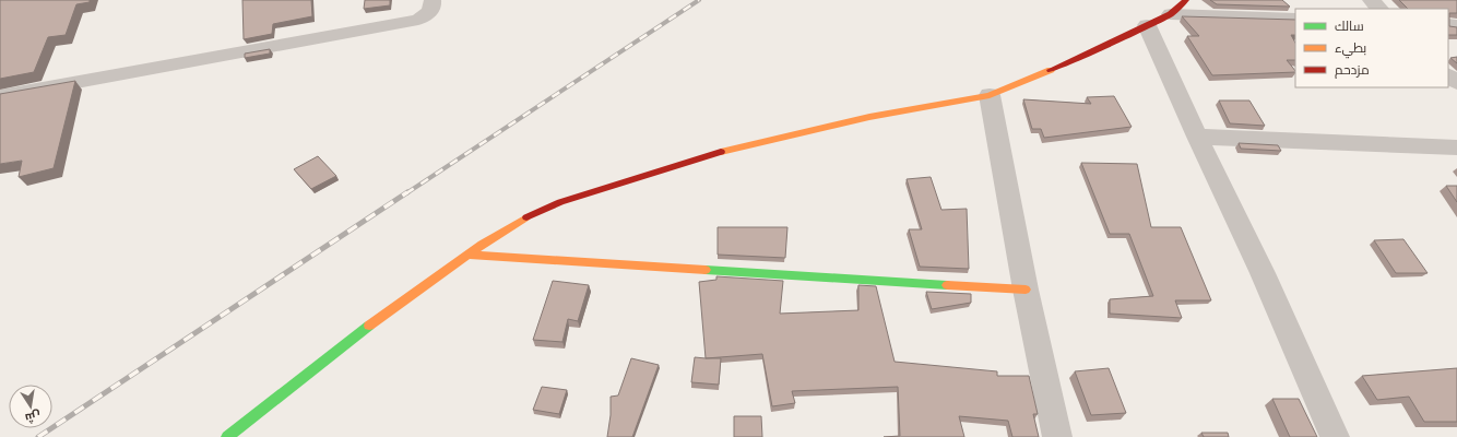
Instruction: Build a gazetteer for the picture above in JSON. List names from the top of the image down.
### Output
{
  "legend": ["سالك", "بطيء", "مزدحم"],
  "north": "bottom"
}
